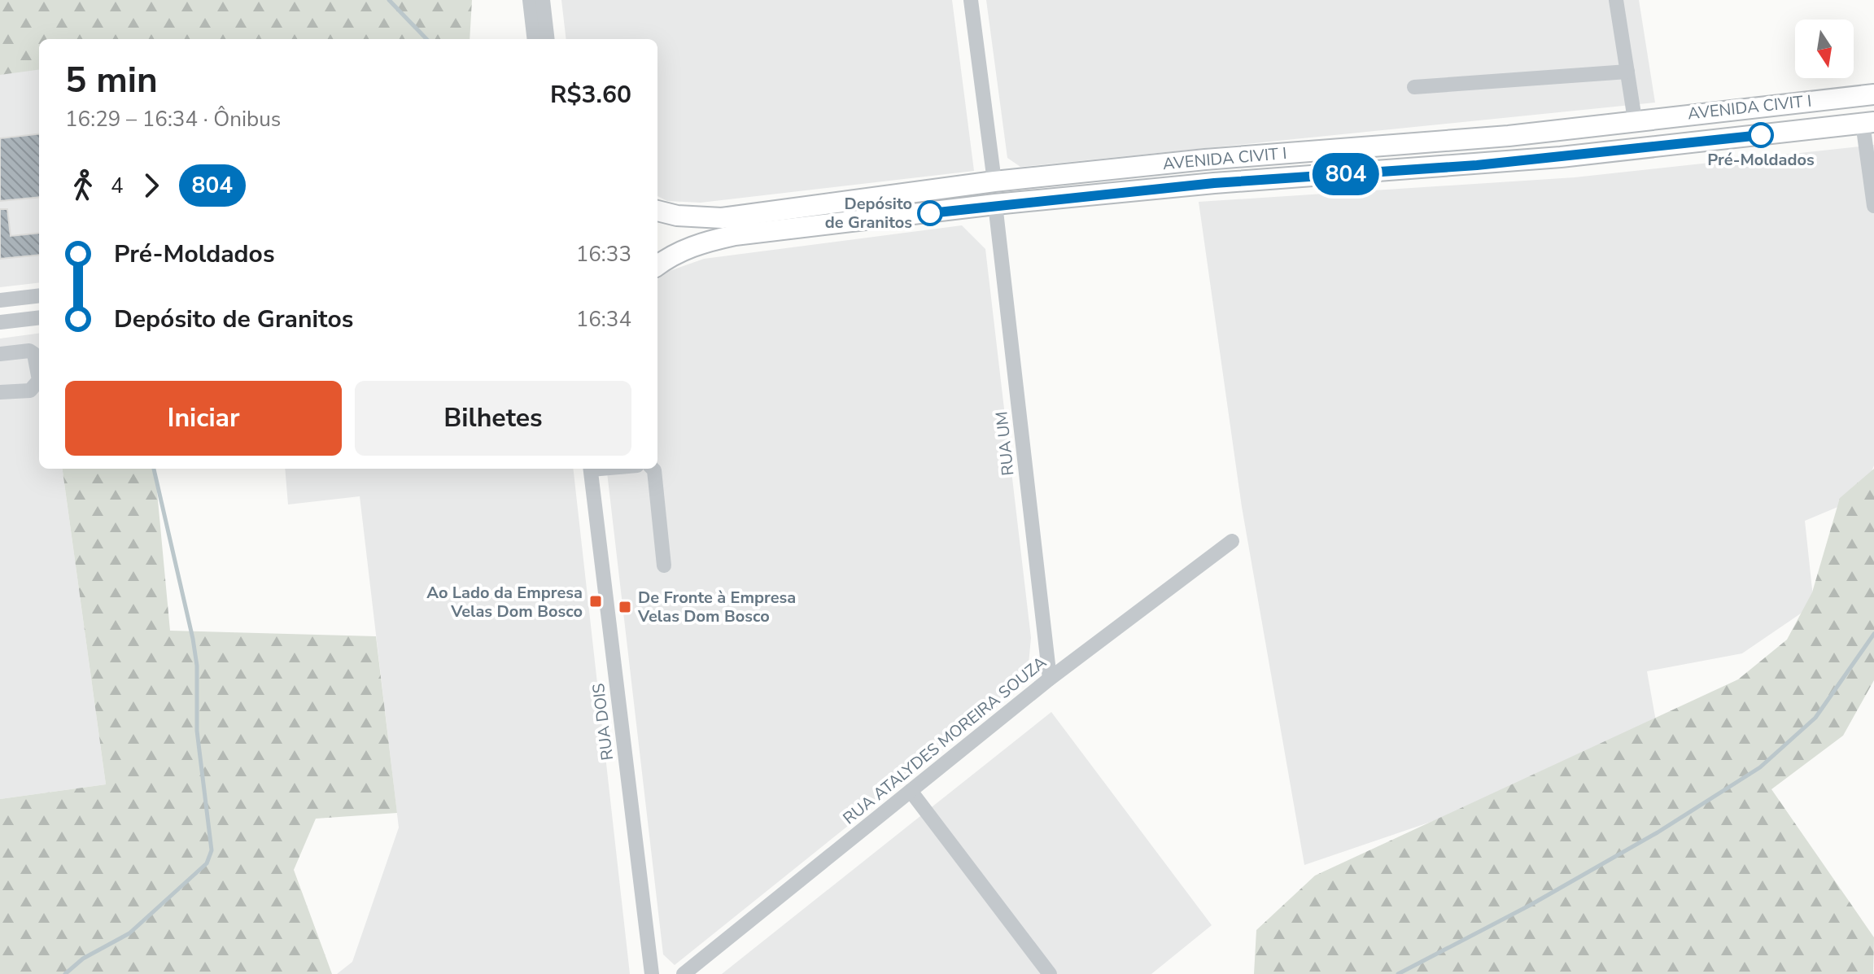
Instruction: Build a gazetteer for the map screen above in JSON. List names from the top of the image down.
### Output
{
  "streets": {
    "main road": ["AVENIDA CIVIT I"],
    "street": ["RUA UM", "RUA DOIS", "RUA ATALYDES MOREIRA SOUZA"]
  },
  "crossings": [
    ["AVENIDA CIVIT I", "RUA UM"],
    ["RUA UM", "RUA ATALYDES MOREIRA SOUZA"]
  ],
  "places": {
    "other": ["Pré-Moldados", "Depósito de Granitos"],
    "transit": ["Ao Lado da Empresa Velas Dom Bosco", "De Fronte à Empresa Velas Dom Bosco"]
  },
  "lines": ["bus line 804"],
  "north": "bottom",
  "page": {
    "on_map": "804",
    "heading": ["5 min", "16:29 – 16:34 · Ônibus", "R$3.60"],
    "legs": ["4", "804"],
    "list": [
      {
        "name": "Pré-Moldados",
        "value": "16:33"
      },
      {
        "name": "Depósito de Granitos",
        "value": "16:34"
      }
    ],
    "buttons": ["Iniciar", "Bilhetes"]
  }
}
